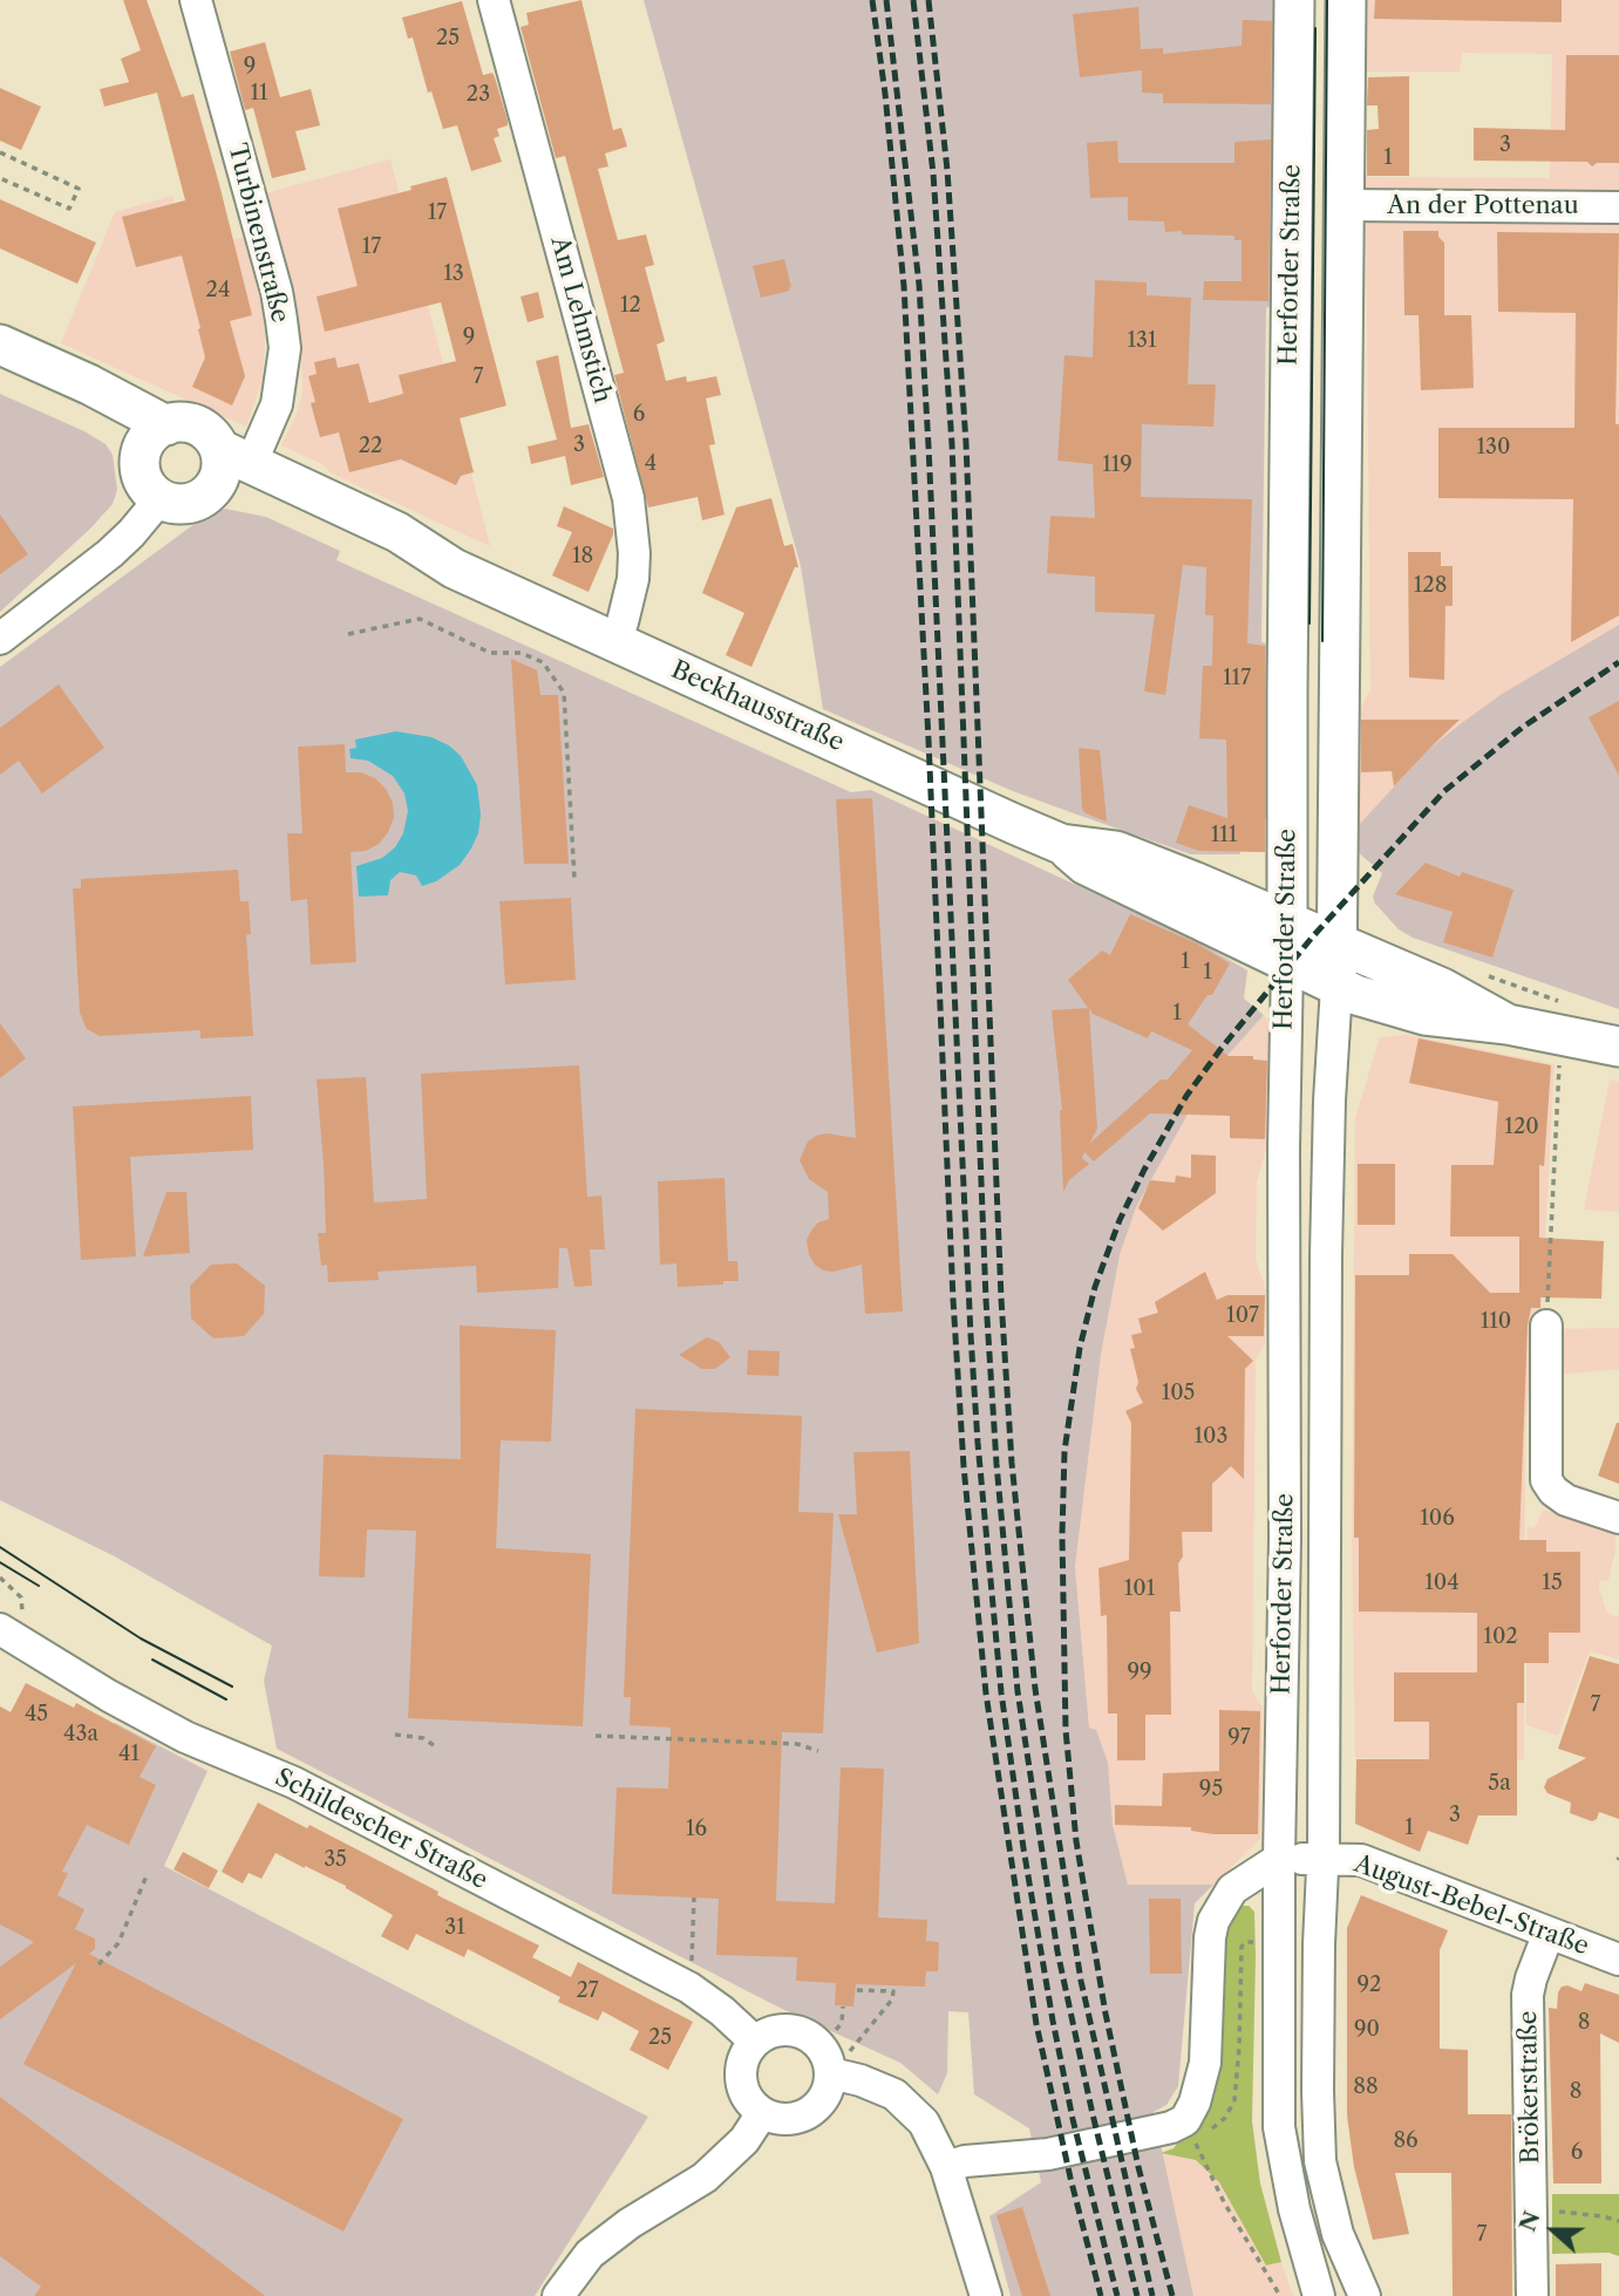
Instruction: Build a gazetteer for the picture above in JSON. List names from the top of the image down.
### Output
{
  "streets": {
    "main road": ["Herforder Straße", "Beckhausstraße"],
    "street": [
      "An der Pottenau",
      "Turbinenstraße",
      "Am Lehmstich",
      "Schildescher Straße",
      "August-Bebel-Straße",
      "Brökerstraße"
    ]
  },
  "crossings": [
    ["An der Pottenau", "Herforder Straße"],
    ["Turbinenstraße", "Beckhausstraße"],
    ["Herforder Straße", "Beckhausstraße"],
    ["Herforder Straße", "August-Bebel-Straße"],
    ["Am Lehmstich", "Beckhausstraße"],
    ["August-Bebel-Straße", "Brökerstraße"]
  ],
  "house_numbers": [
    "25",
    "9",
    "11",
    "23",
    "3",
    "1",
    "17",
    "17",
    "13",
    "24",
    "12",
    "9",
    "131",
    "7",
    "6",
    "3",
    "22",
    "130",
    "4",
    "119",
    "18",
    "128",
    "117",
    "111",
    "1",
    "1",
    "1",
    "120",
    "107",
    "110",
    "105",
    "103",
    "106",
    "104",
    "15",
    "101",
    "102",
    "99",
    "7",
    "45",
    "43a",
    "97",
    "41",
    "5a",
    "95",
    "3",
    "1",
    "16",
    "35",
    "31",
    "92",
    "27",
    "8",
    "90",
    "25",
    "88",
    "8",
    "86",
    "6",
    "7"
  ],
  "north": "left"
}
